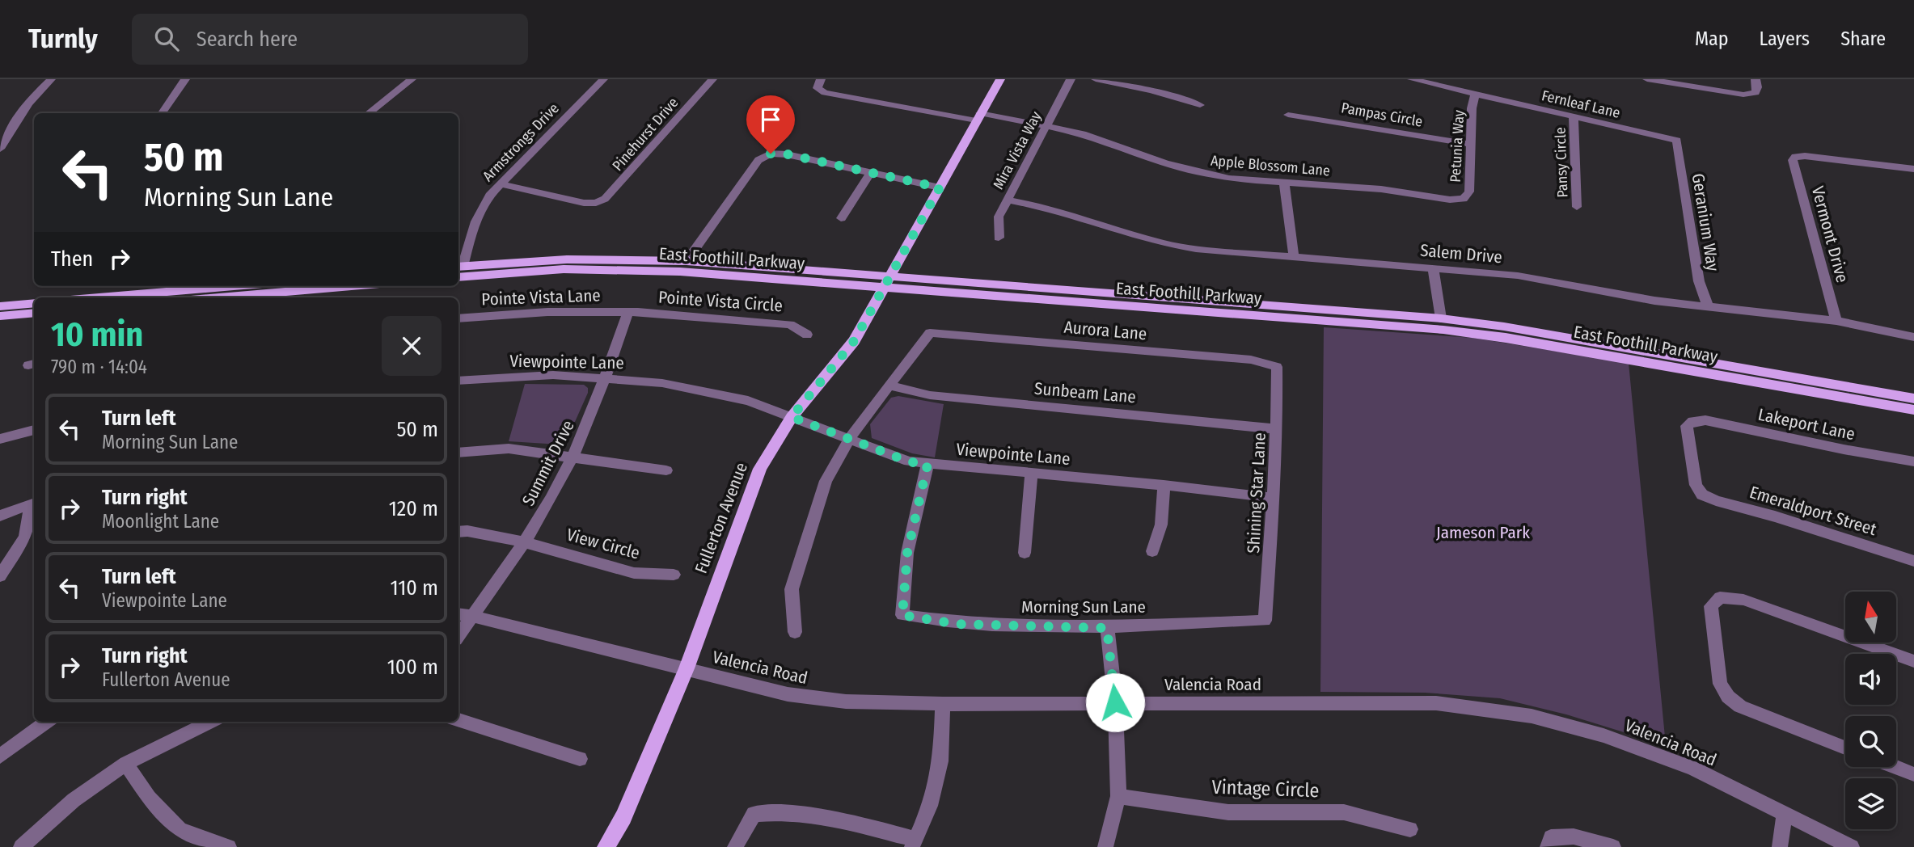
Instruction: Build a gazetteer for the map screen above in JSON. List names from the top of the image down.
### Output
{
  "streets": {
    "main road": ["East Foothill Parkway", "Fullerton Avenue"],
    "street": [
      "Fernleaf Lane",
      "Pampas Circle",
      "Pinehurst Drive",
      "Armstrongs Drive",
      "Petunia Way",
      "Mira Vista Way",
      "Pansy Circle",
      "Apple Blossom Lane",
      "Geranium Way",
      "Vermont Drive",
      "Salem Drive",
      "Pointe Vista Lane",
      "Pointe Vista Circle",
      "Aurora Lane",
      "Viewpointe Lane",
      "Sunbeam Lane",
      "Lakeport Lane",
      "Summit Drive",
      "Shining Star Lane",
      "Emeraldport Street",
      "View Circle",
      "Morning Sun Lane",
      "Valencia Road",
      "Vintage Circle"
    ]
  },
  "crossings": [
    ["Fernleaf Lane", "Petunia Way"],
    ["Fernleaf Lane", "Pansy Circle"],
    ["Fernleaf Lane", "Geranium Way"],
    ["Pampas Circle", "Petunia Way"],
    ["Pinehurst Drive", "Armstrongs Drive"],
    ["Petunia Way", "Apple Blossom Lane"],
    ["Mira Vista Way", "Apple Blossom Lane"],
    ["Mira Vista Way", "Salem Drive"],
    ["Apple Blossom Lane", "Fullerton Avenue"],
    ["Geranium Way", "Salem Drive"],
    ["Vermont Drive", "Salem Drive"],
    ["East Foothill Parkway", "Fullerton Avenue"],
    ["Pointe Vista Lane", "Pointe Vista Circle"],
    ["Pointe Vista Lane", "Summit Drive"],
    ["Pointe Vista Circle", "Summit Drive"],
    ["Aurora Lane", "Sunbeam Lane"],
    ["Aurora Lane", "Shining Star Lane"],
    ["Viewpointe Lane", "Summit Drive"],
    ["Viewpointe Lane", "Shining Star Lane"],
    ["Viewpointe Lane", "Fullerton Avenue"],
    ["Viewpointe Lane", "Morning Sun Lane"],
    ["Sunbeam Lane", "Shining Star Lane"],
    ["Lakeport Lane", "Emeraldport Street"],
    ["Summit Drive", "View Circle"],
    ["Summit Drive", "Valencia Road"],
    ["Shining Star Lane", "Morning Sun Lane"],
    ["Fullerton Avenue", "Valencia Road"]
  ],
  "parks": ["Jameson Park"],
  "north": "top",
  "page": {
    "header": "Turnly",
    "search": "Search here",
    "nav": ["Map", "Layers", "Share"],
    "turn": ["50 m", "Morning Sun Lane"],
    "then": "Then",
    "heading": ["10 min", "790 m · 14:04"],
    "list": [
      {
        "name": "Turn left",
        "note": "Morning Sun Lane",
        "value": "50 m"
      },
      {
        "name": "Turn right",
        "note": "Moonlight Lane",
        "value": "120 m"
      },
      {
        "name": "Turn left",
        "note": "Viewpointe Lane",
        "value": "110 m"
      },
      {
        "name": "Turn right",
        "note": "Fullerton Avenue",
        "value": "100 m"
      }
    ]
  }
}
